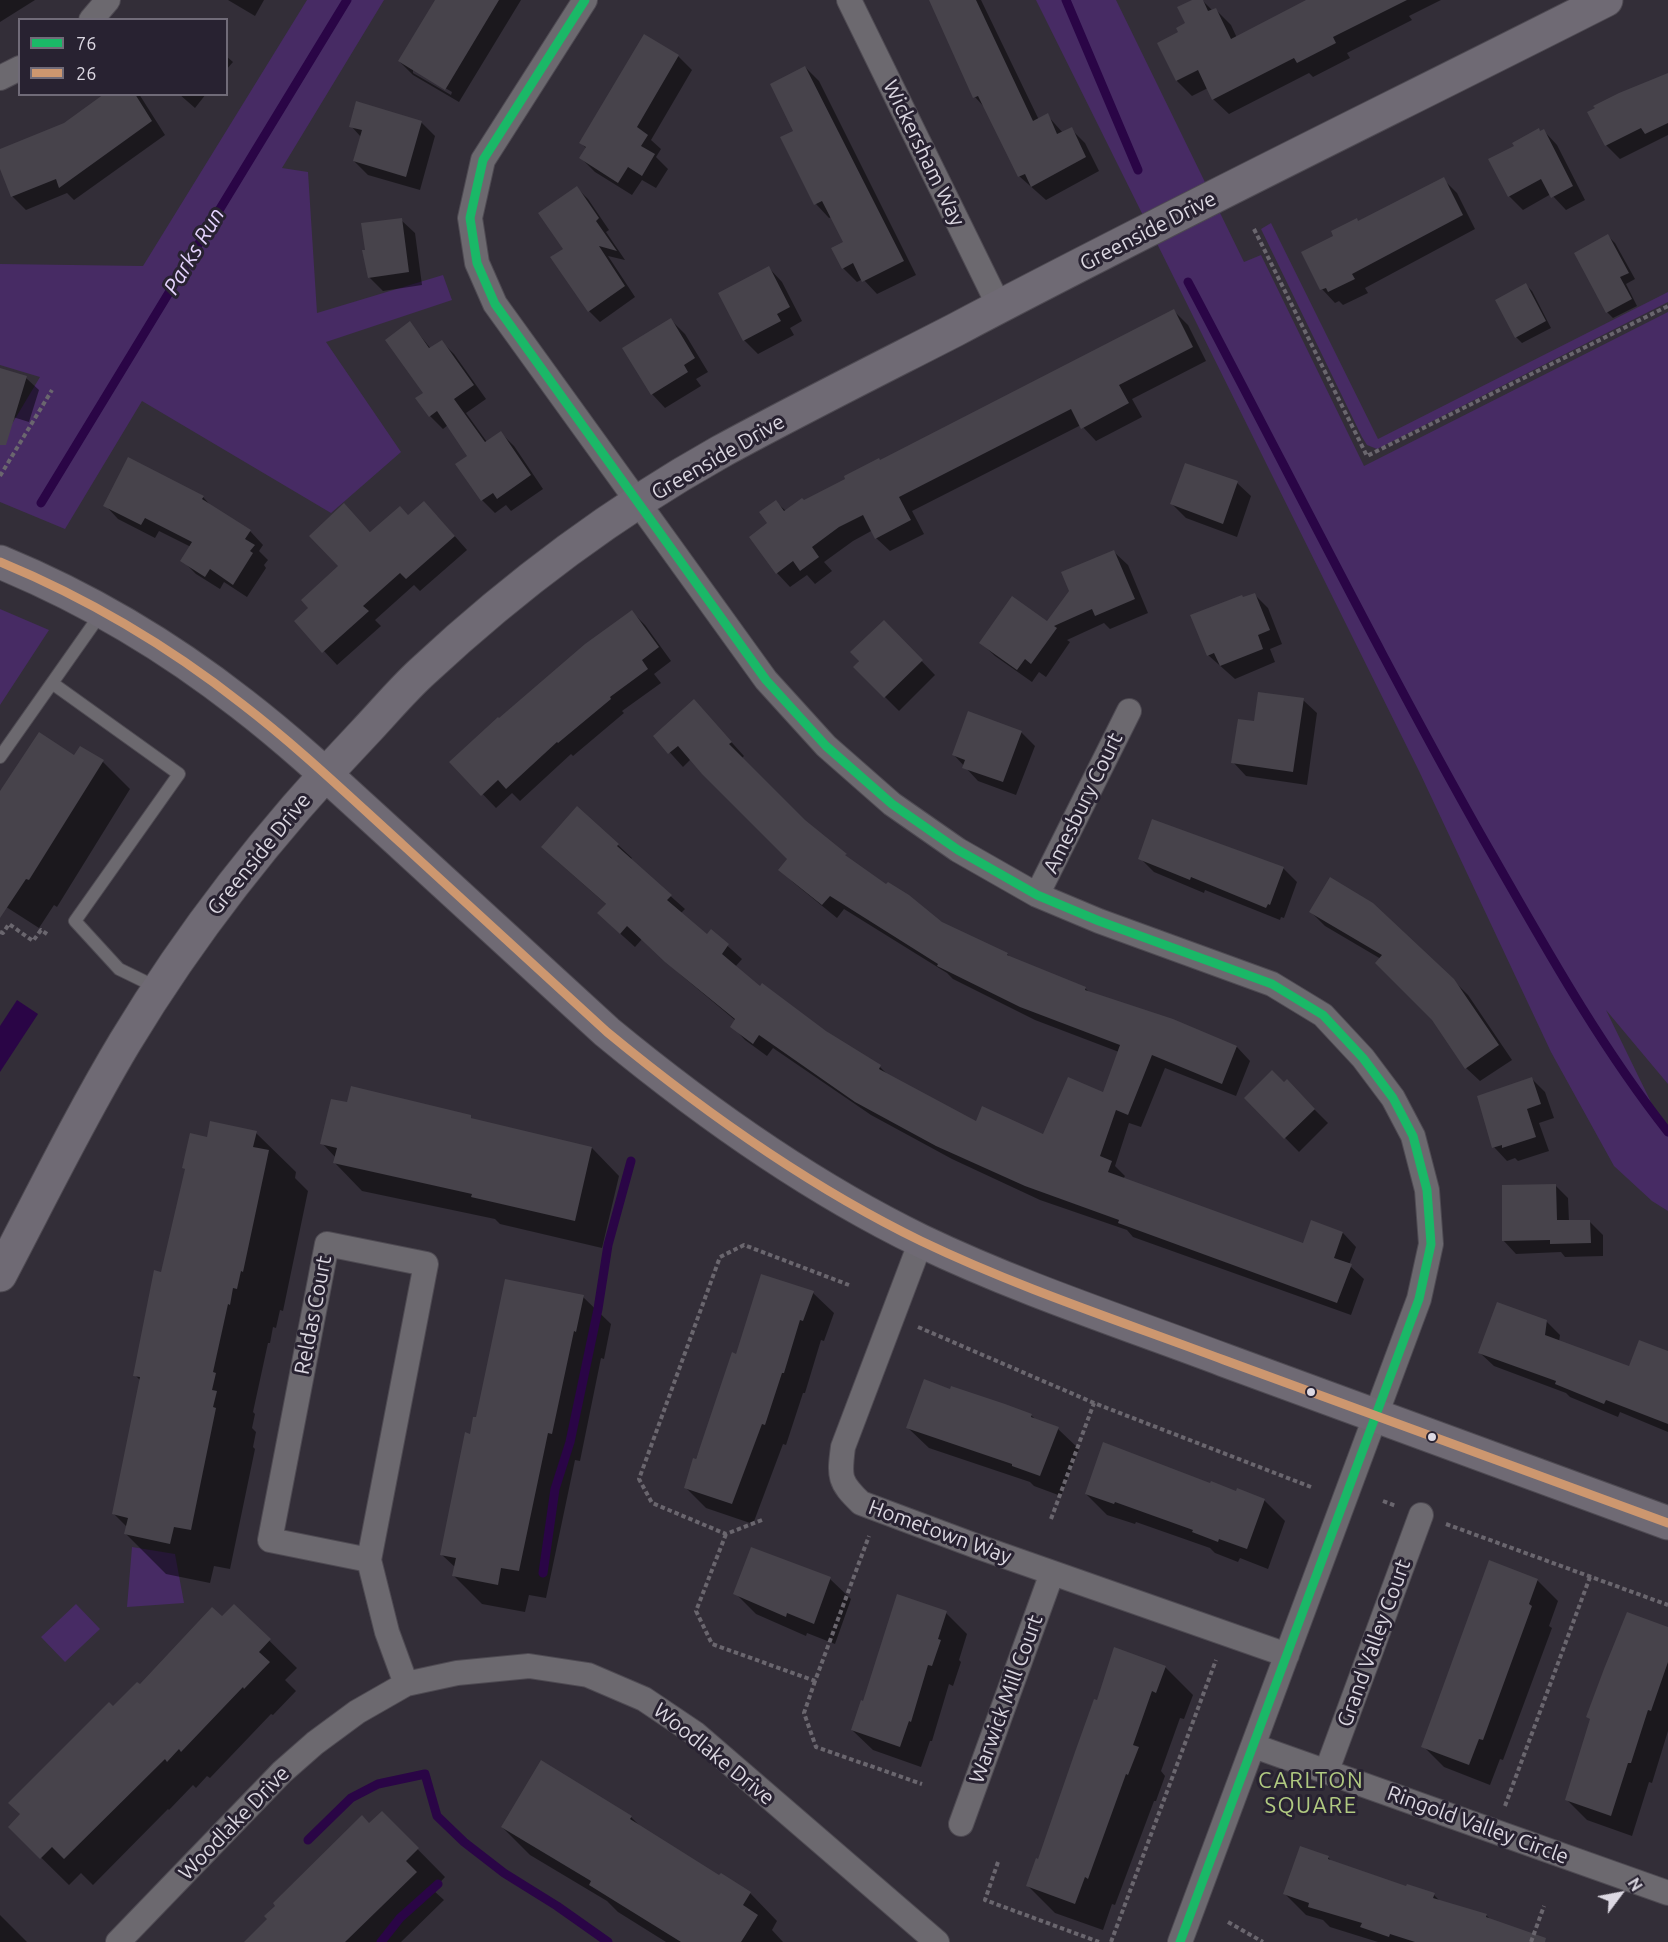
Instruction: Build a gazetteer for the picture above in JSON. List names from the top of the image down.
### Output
{
  "streets": {
    "street": [
      "Wickersham Way",
      "Greenside Drive",
      "Amesbury Court",
      "Reldas Court",
      "Hometown Way",
      "Grand Valley Court",
      "Warwick Mill Court",
      "Woodlake Drive",
      "Ringold Valley Circle"
    ]
  },
  "crossings": [
    ["Wickersham Way", "Greenside Drive"],
    ["Reldas Court", "Woodlake Drive"],
    ["Hometown Way", "Warwick Mill Court"],
    ["Grand Valley Court", "Ringold Valley Circle"]
  ],
  "districts": ["CARLTON SQUARE"],
  "water": ["Parks Run"],
  "lines": ["transit line 76", "transit line 26"],
  "legend": ["76", "26"],
  "north": "top right"
}
